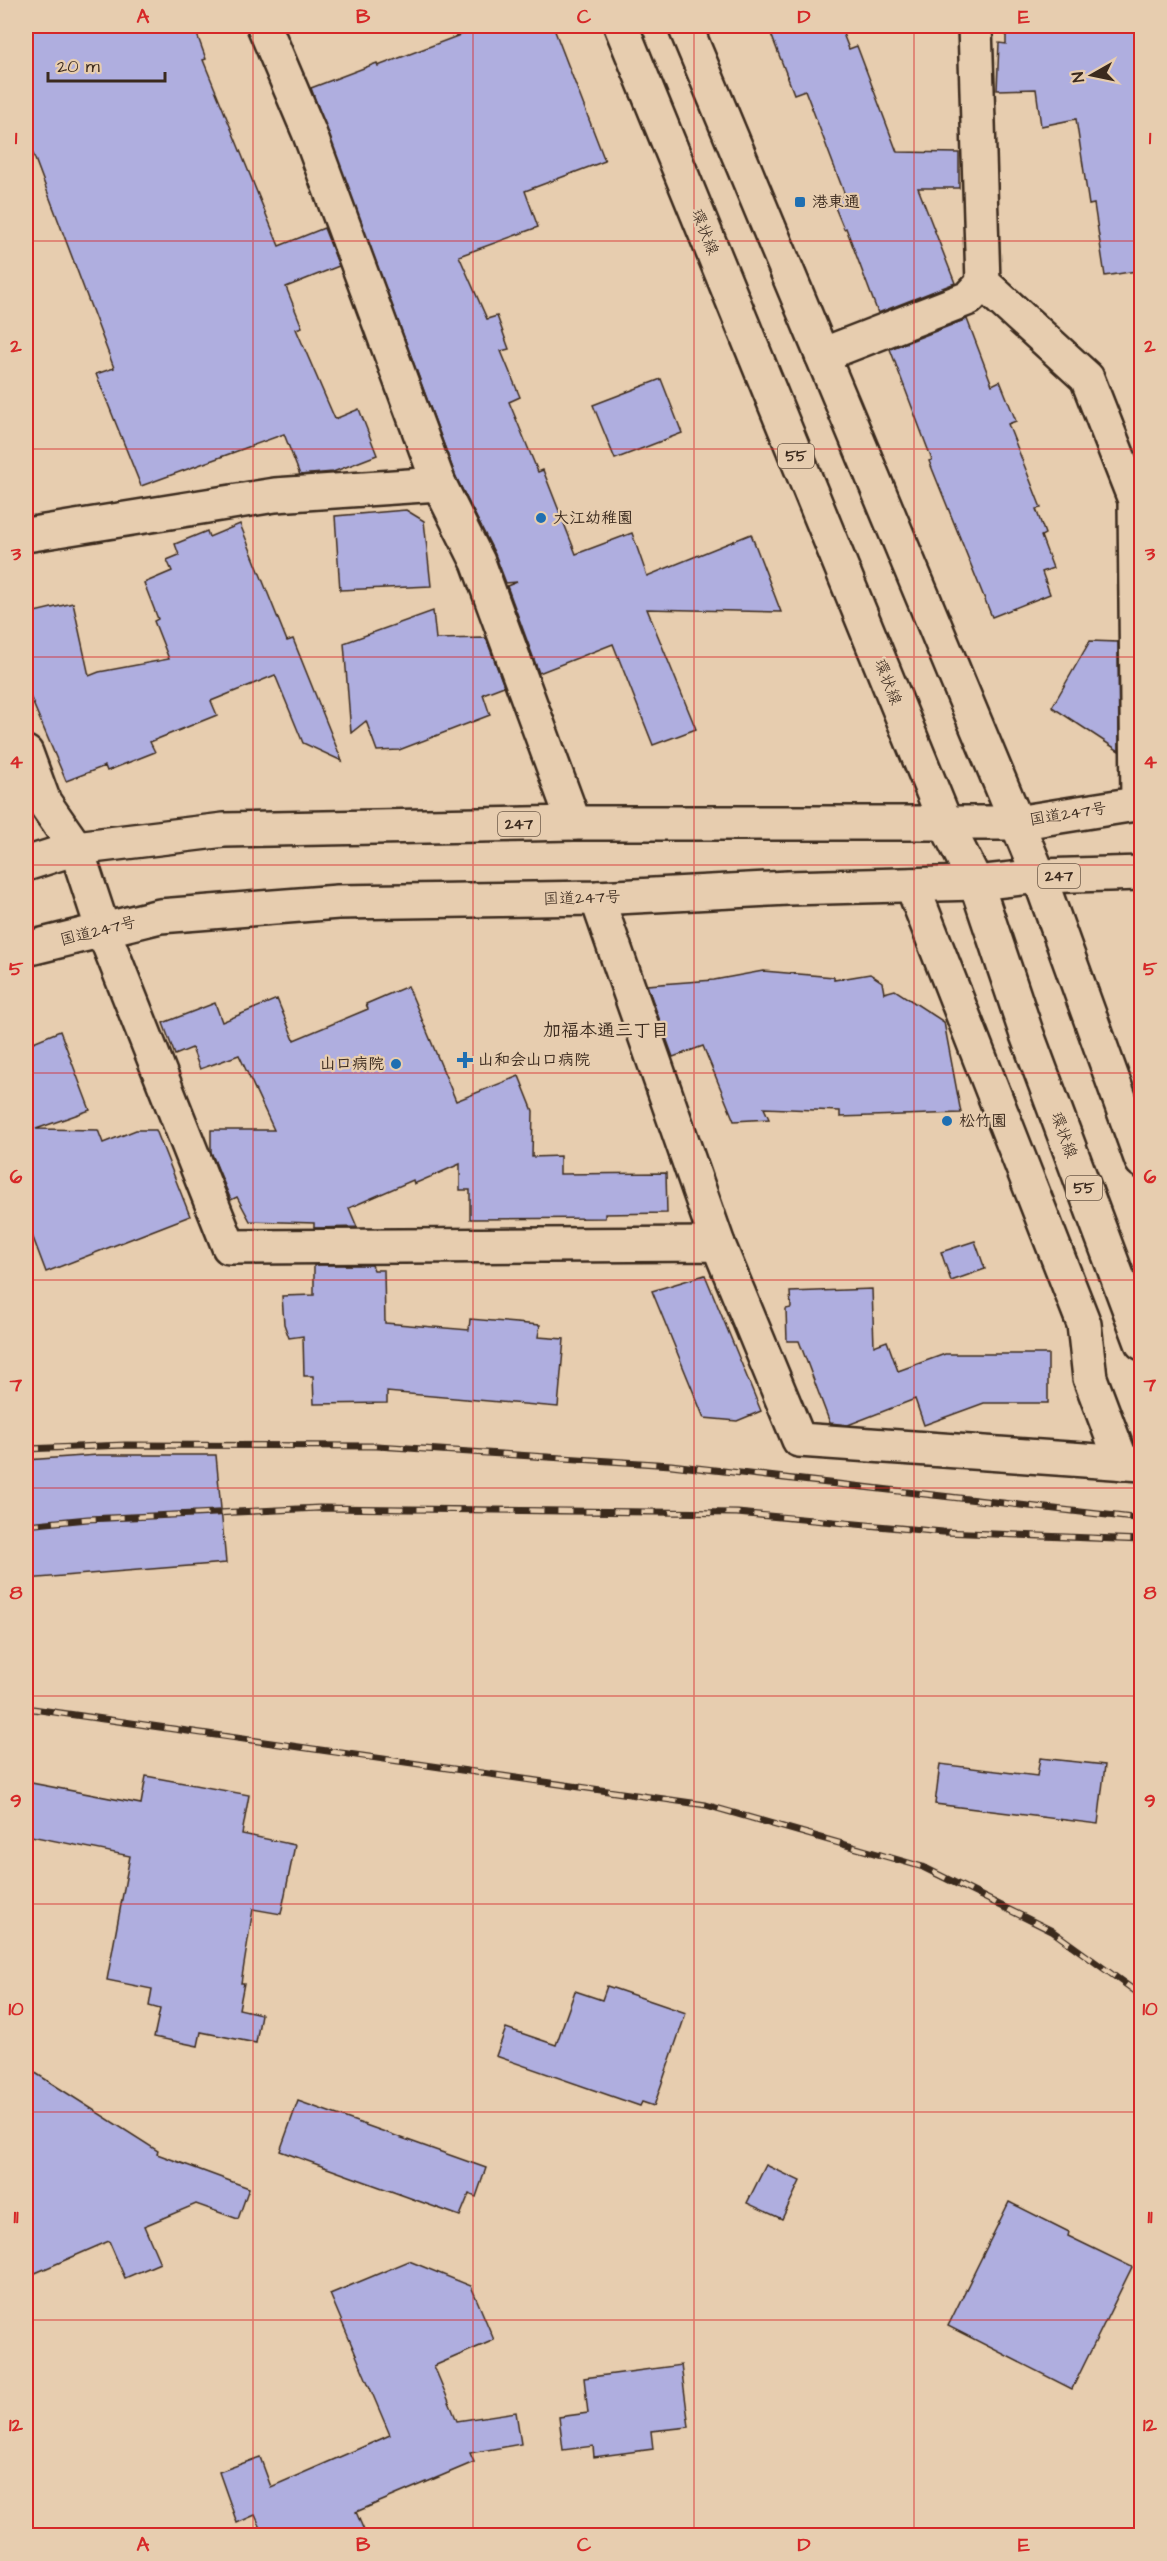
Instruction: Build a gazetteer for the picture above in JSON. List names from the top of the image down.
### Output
{
  "streets": {
    "main road": [
      "環状線",
      "55",
      "国道247号",
      "247"
    ]
  },
  "crossings": [
    ["環状線", "国道247号"]
  ],
  "districts": ["加福本通三丁目"],
  "places": {
    "transit": ["港東通"],
    "other": ["大江幼稚園", "山口病院", "松竹園"],
    "health": ["山和会山口病院"]
  },
  "scale_bar": "20 m",
  "north": "left",
  "grid": {
    "columns": [
      "A",
      "B",
      "C",
      "D",
      "E"
    ],
    "rows": [
      "1",
      "2",
      "3",
      "4",
      "5",
      "6",
      "7",
      "8",
      "9",
      "10",
      "11",
      "12"
    ]
  }
}
